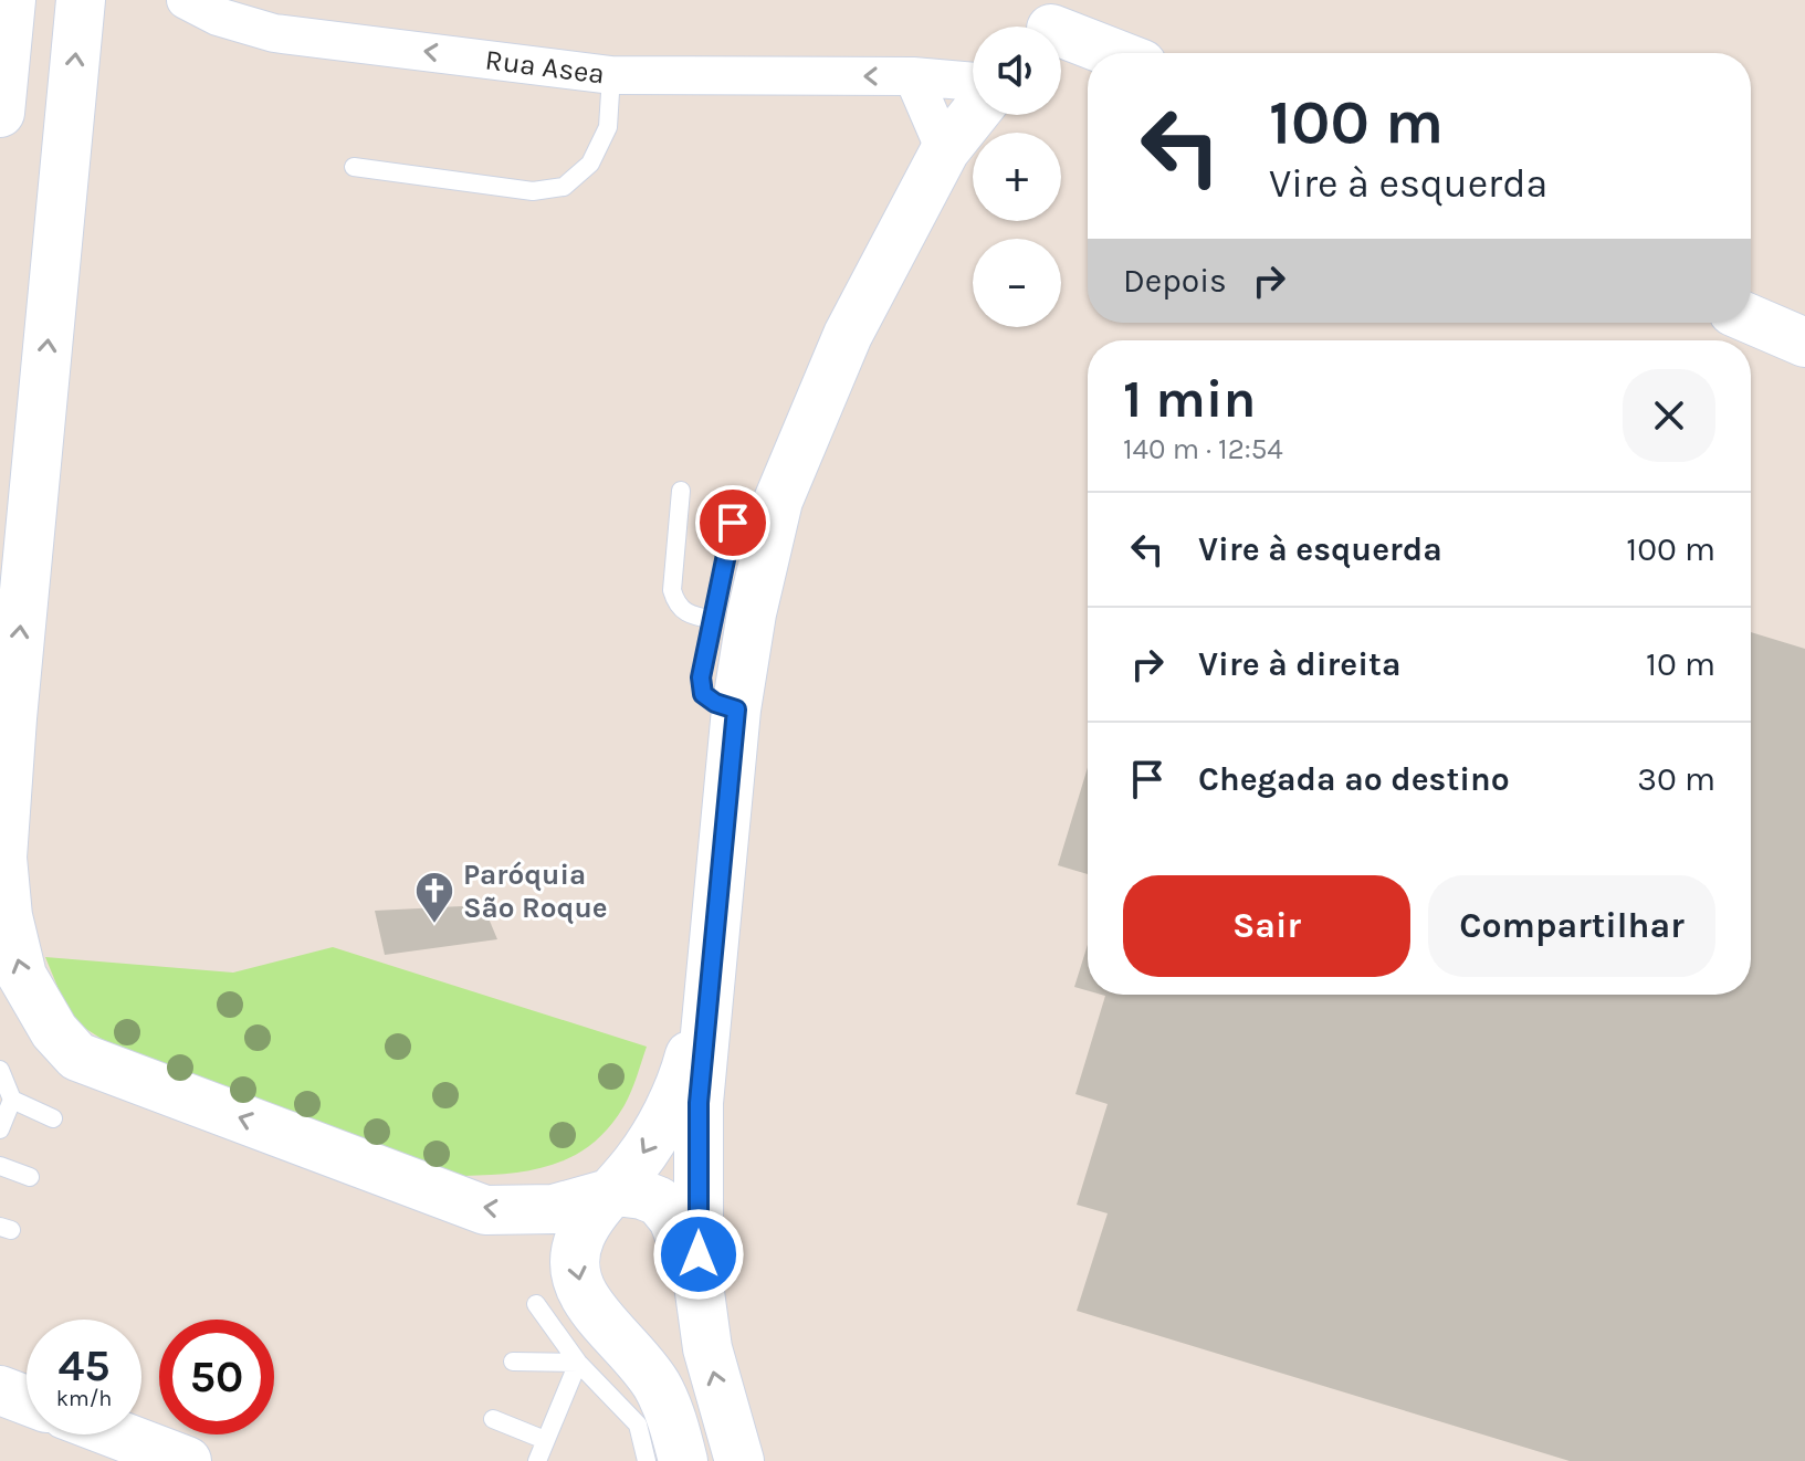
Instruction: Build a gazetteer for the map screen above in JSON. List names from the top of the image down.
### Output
{
  "streets": {
    "street": ["Rua Asea"]
  },
  "one_way": ["Rua Asea"],
  "places": {
    "church": ["Paróquia São Roque"]
  },
  "page": {
    "map_buttons": ["+", "−"],
    "turn": ["100 m", "Vire à esquerda"],
    "then": "Depois",
    "heading": ["1 min", "140 m · 12:54"],
    "list": [
      {
        "name": "Vire à esquerda",
        "value": "100 m"
      },
      {
        "name": "Vire à direita",
        "value": "10 m"
      },
      {
        "name": "Chegada ao destino",
        "value": "30 m"
      }
    ],
    "buttons": ["Sair", "Compartilhar"],
    "speed": "45 km/h",
    "limit": "50"
  }
}
